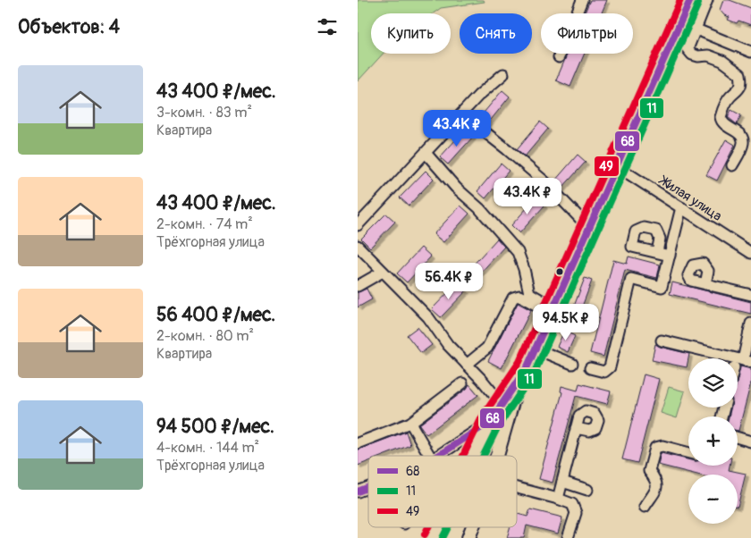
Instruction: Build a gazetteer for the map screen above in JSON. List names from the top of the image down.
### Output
{
  "streets": {
    "street": ["Жилая улица"]
  },
  "lines": ["transit line 68", "transit line 49", "transit line 11"],
  "legend": ["68", "11", "49"],
  "page": {
    "heading": "Объектов: 4",
    "chip": ["Купить", "Снять", "Фильтры"],
    "list": [
      {
        "name": "43 400 ₽/мес.",
        "note": "3-комн. · 83 m² · Квартира"
      },
      {
        "name": "43 400 ₽/мес.",
        "note": "2-комн. · 74 m² · Трёхгорная улица"
      },
      {
        "name": "56 400 ₽/мес.",
        "note": "2-комн. · 80 m² · Квартира"
      },
      {
        "name": "94 500 ₽/мес.",
        "note": "4-комн. · 144 m² · Трёхгорная улица"
      }
    ],
    "price": [
      "43.4K ₽",
      "43.4K ₽",
      "56.4K ₽",
      "94.5K ₽"
    ],
    "map_buttons": ["+", "−"]
  }
}
